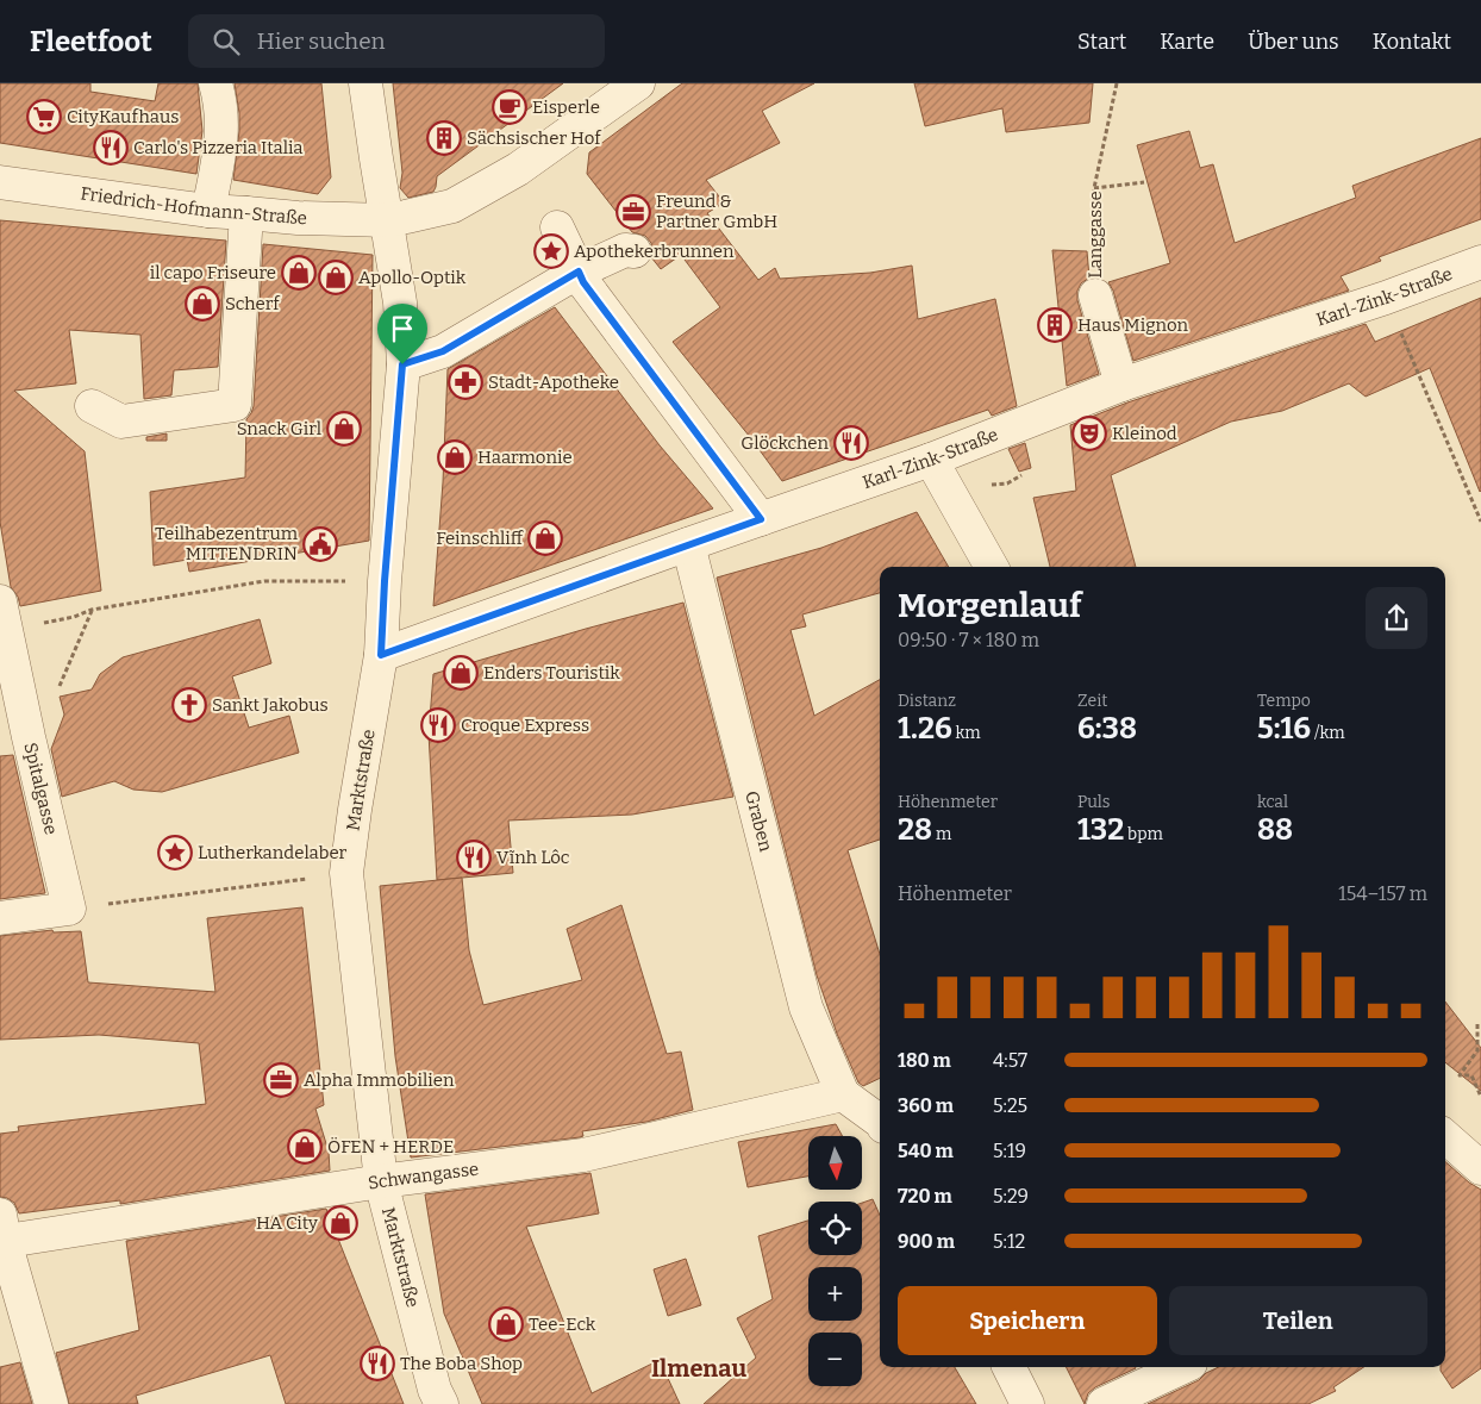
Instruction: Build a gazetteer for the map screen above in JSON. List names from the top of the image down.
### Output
{
  "streets": {
    "street": [
      "Friedrich-Hofmann-Straße",
      "Langgasse",
      "Karl-Zink-Straße",
      "Marktstraße",
      "Spitalgasse",
      "Graben",
      "Schwangasse"
    ]
  },
  "crossings": [
    ["Friedrich-Hofmann-Straße", "Marktstraße"],
    ["Langgasse", "Karl-Zink-Straße"],
    ["Karl-Zink-Straße", "Marktstraße"],
    ["Karl-Zink-Straße", "Graben"],
    ["Marktstraße", "Schwangasse"],
    ["Graben", "Schwangasse"]
  ],
  "districts": ["Ilmenau"],
  "places": {
    "cafe": ["Eisperle"],
    "supermarket": ["CityKaufhaus"],
    "building": ["Sächsischer Hof", "Haus Mignon"],
    "restaurant": [
      "Carlo's Pizzeria Italia",
      "Glöckchen",
      "Croque Express",
      "Vĩnh Lôc",
      "The Boba Shop"
    ],
    "office": ["Freund & Partner GmbH", "Alpha Immobilien"],
    "place": ["Apothekerbrunnen", "Lutherkandelaber"],
    "shop": [
      "il capo Friseure",
      "Apollo-Optik",
      "Scherf",
      "Snack Girl",
      "Haarmonie",
      "Feinschliff",
      "Enders Touristik",
      "ÖFEN + HERDE",
      "HA City",
      "Tee-Eck"
    ],
    "pharmacy": ["Stadt-Apotheke"],
    "theatre": ["Kleinod"],
    "public building": ["Teilhabezentrum MITTENDRIN"],
    "church": ["Sankt Jakobus"]
  },
  "north": "bottom",
  "page": {
    "header": "Fleetfoot",
    "search": "Hier suchen",
    "nav": [
      "Start",
      "Karte",
      "Über uns",
      "Kontakt"
    ],
    "heading": ["Morgenlauf", "09:50 · 7 × 180 m"],
    "stats": [
      ["Distanz", "1.26 km"],
      ["Zeit", "6:38"],
      ["Tempo", "5:16 /km"],
      ["Höhenmeter", "28 m"],
      ["Puls", "132 bpm"],
      ["kcal", "88"]
    ],
    "chart": ["Höhenmeter", "154–157 m"],
    "list": [
      {
        "name": "180 m",
        "note": "4:57"
      },
      {
        "name": "360 m",
        "note": "5:25"
      },
      {
        "name": "540 m",
        "note": "5:19"
      },
      {
        "name": "720 m",
        "note": "5:29"
      },
      {
        "name": "900 m",
        "note": "5:12"
      }
    ],
    "map_buttons": ["+", "−"],
    "buttons": ["Speichern", "Teilen"]
  }
}
